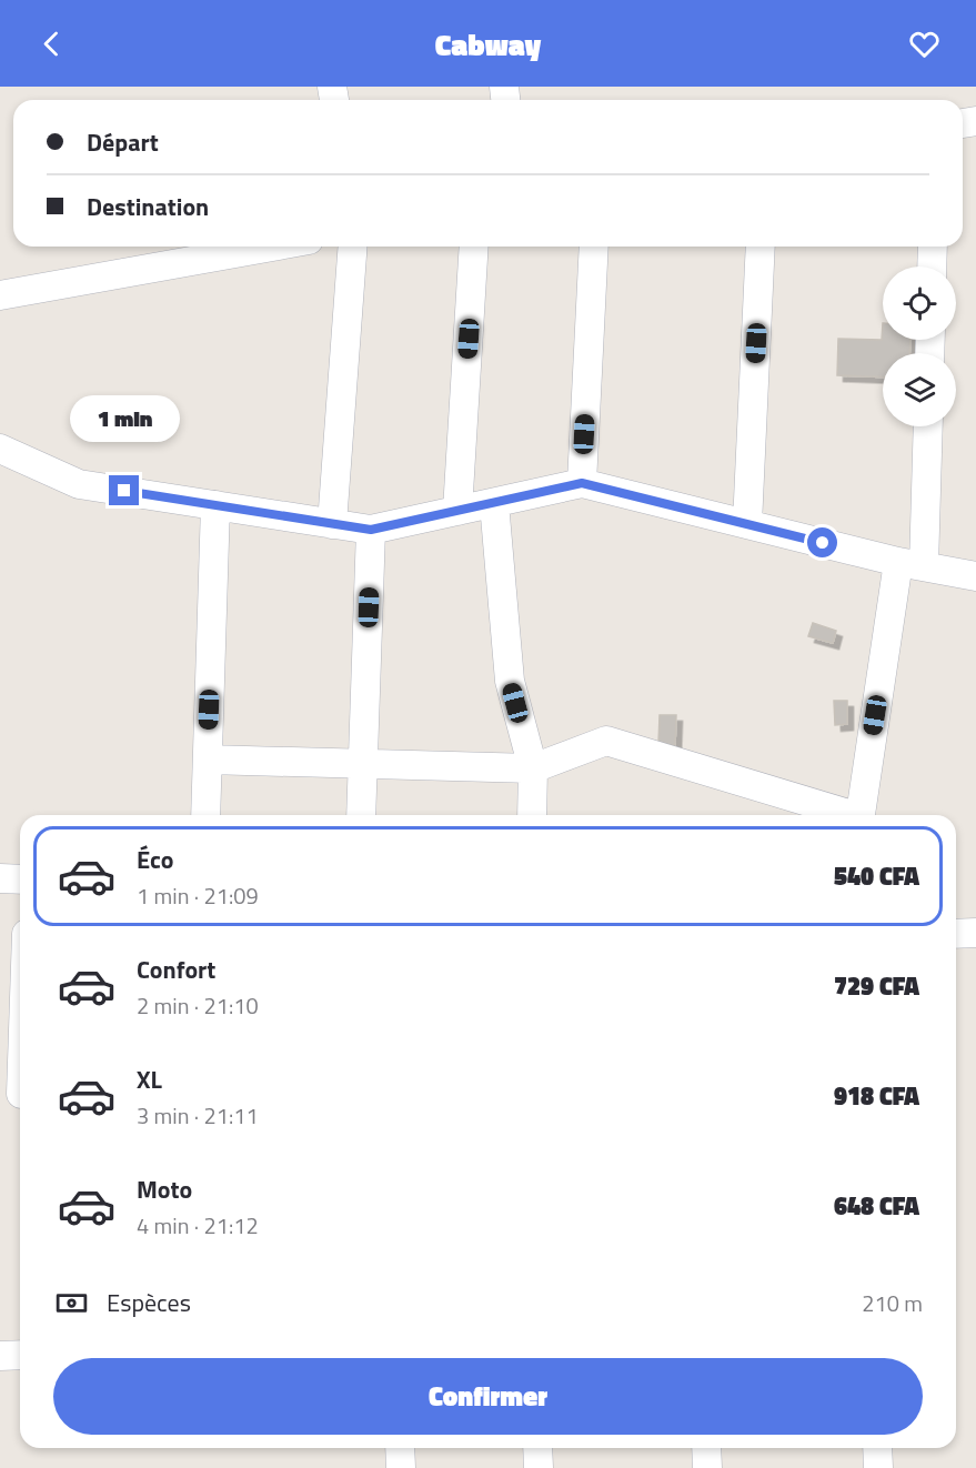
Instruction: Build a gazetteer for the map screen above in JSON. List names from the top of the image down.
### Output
{
  "page": {
    "header": "Cabway",
    "banner": ["Départ", "Destination"],
    "bubble": "1 min",
    "list": [
      {
        "name": "Éco",
        "note": "1 min · 21:09",
        "value": "540 CFA"
      },
      {
        "name": "Confort",
        "note": "2 min · 21:10",
        "value": "729 CFA"
      },
      {
        "name": "XL",
        "note": "3 min · 21:11",
        "value": "918 CFA"
      },
      {
        "name": "Moto",
        "note": "4 min · 21:12",
        "value": "648 CFA"
      }
    ],
    "pay": ["Espèces", "210 m"],
    "buttons": "Confirmer"
  }
}
